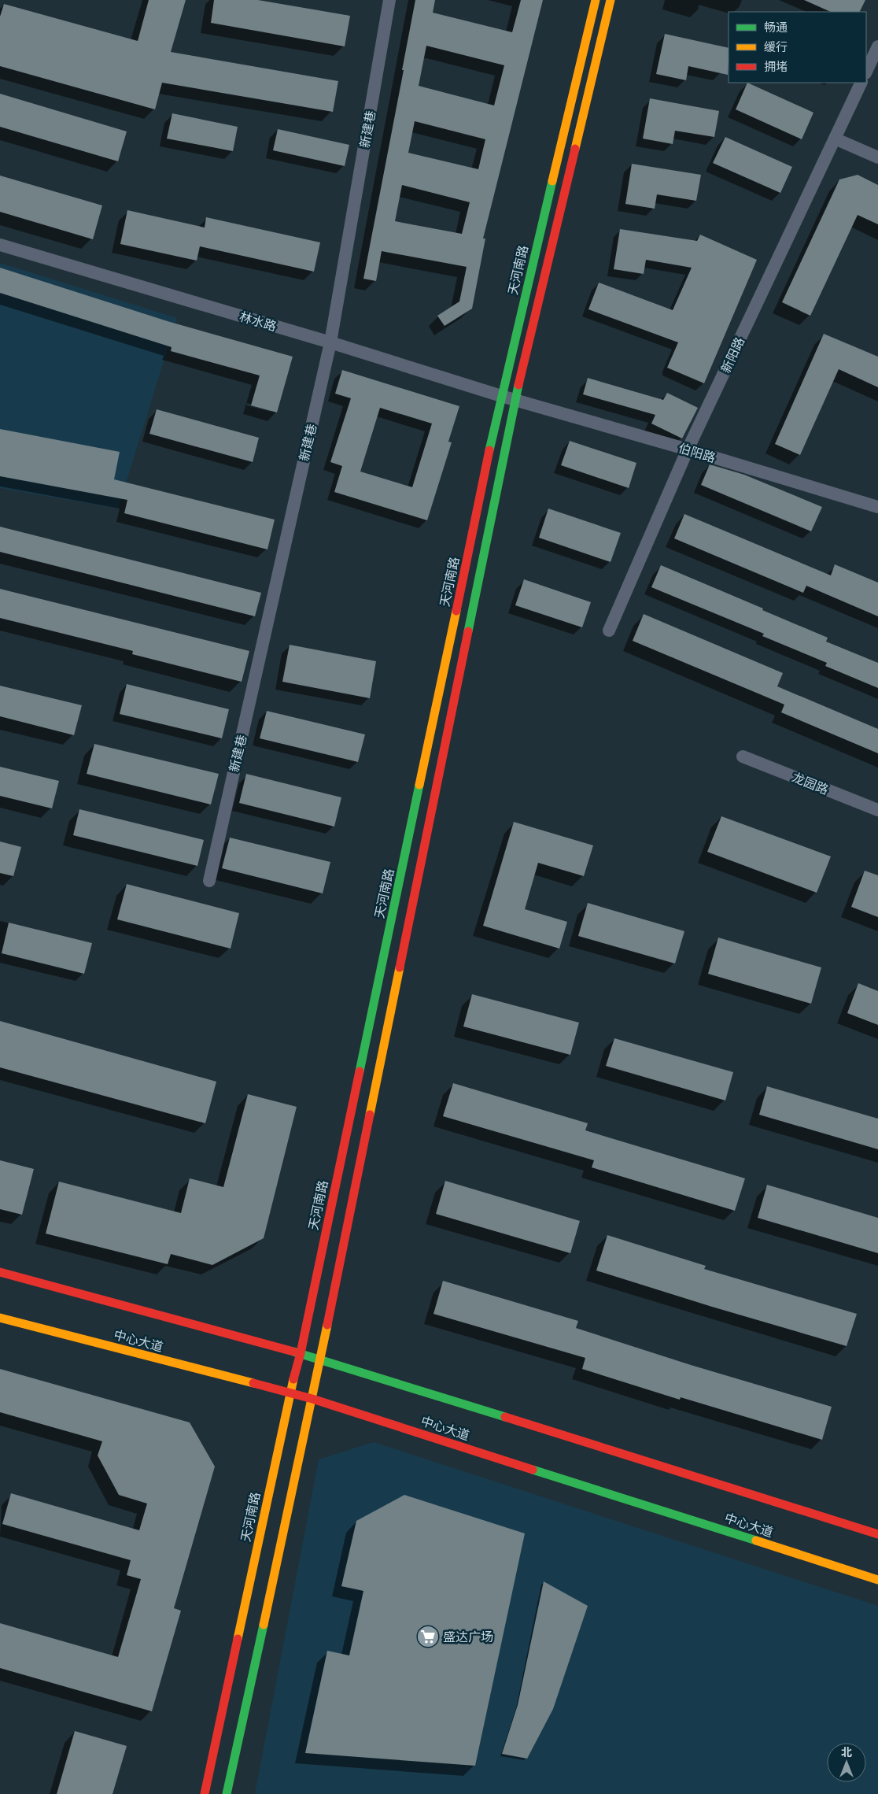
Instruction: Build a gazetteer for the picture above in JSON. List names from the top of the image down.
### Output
{
  "streets": {
    "main road": ["天河南路", "中心大道"],
    "street": [
      "新建巷",
      "林水路",
      "新阳路",
      "伯阳路",
      "龙园路"
    ]
  },
  "crossings": [
    ["新建巷", "林水路"],
    ["天河南路", "林水路"],
    ["天河南路", "中心大道"],
    ["林水路", "伯阳路"],
    ["新阳路", "伯阳路"]
  ],
  "places": {
    "supermarket": ["盛达广场"]
  },
  "legend": ["畅通", "缓行", "拥堵"],
  "north": "top"
}
